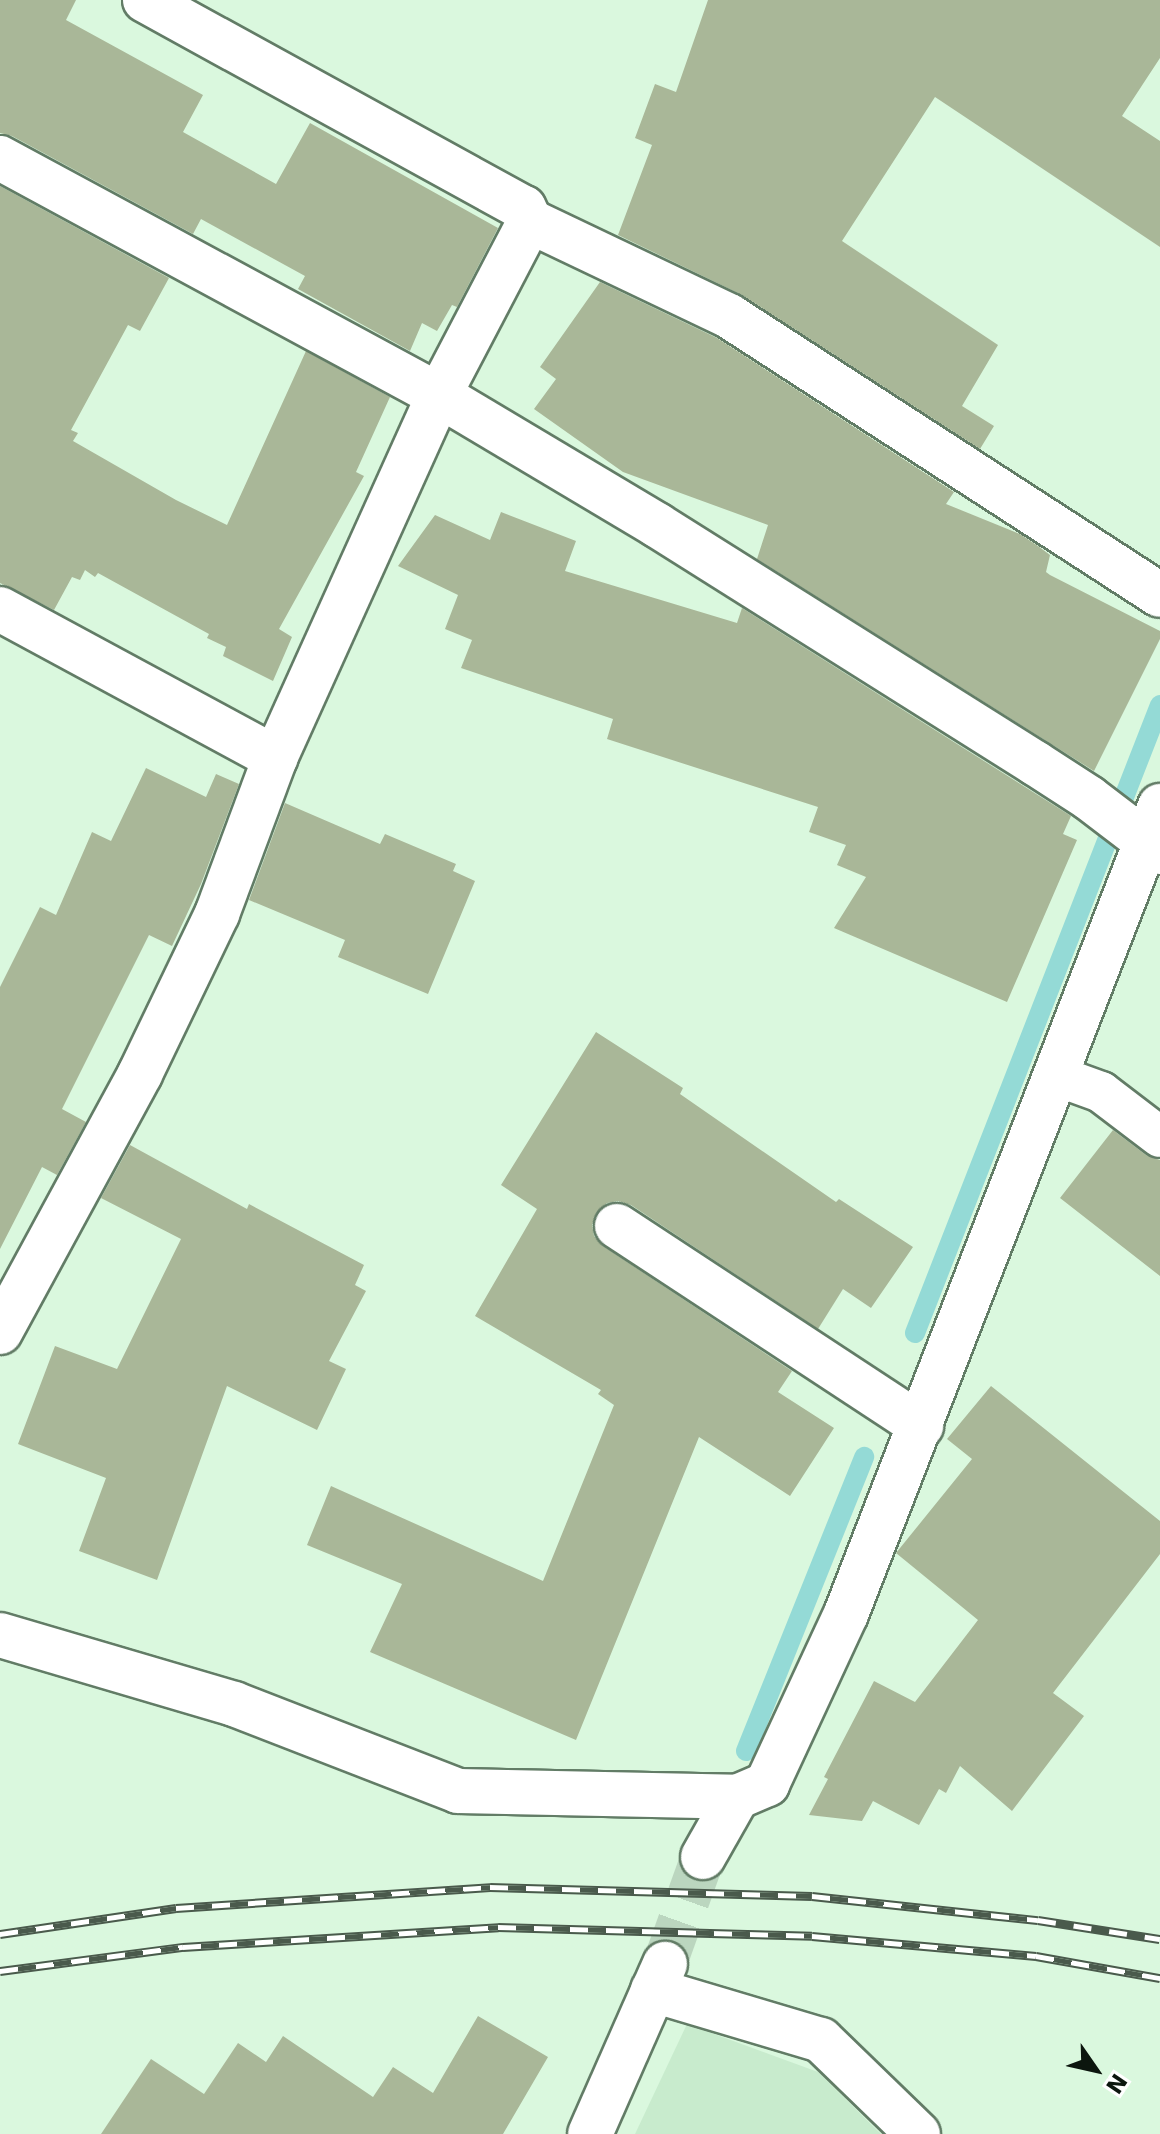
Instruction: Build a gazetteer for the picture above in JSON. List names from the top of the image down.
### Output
{
  "north": "bottom right"
}
